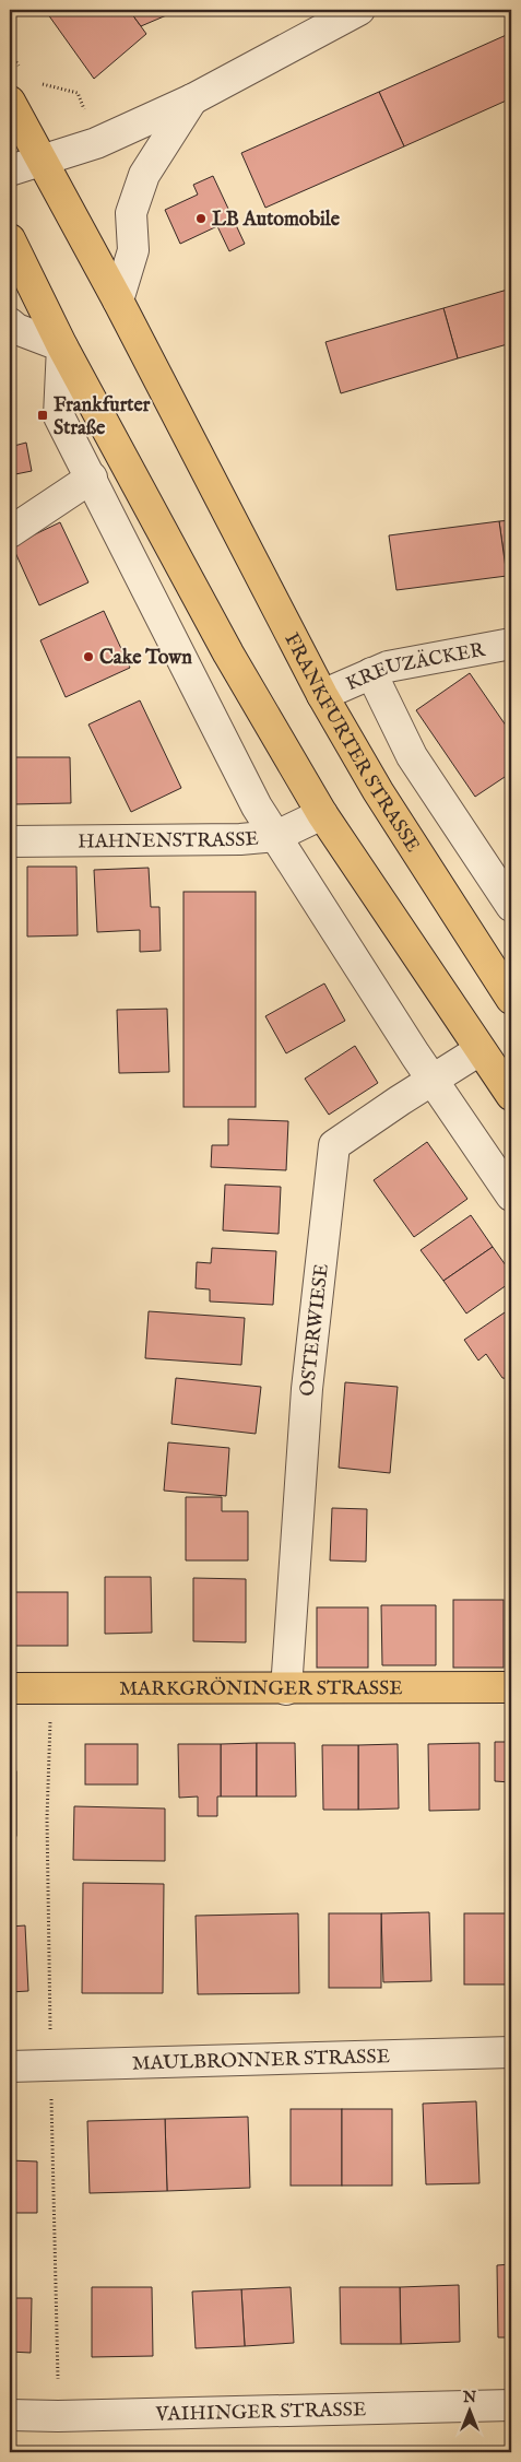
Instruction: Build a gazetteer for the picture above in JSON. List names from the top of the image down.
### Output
{
  "streets": {
    "main road": ["FRANKFURTER STRASSE", "MARKGRÖNINGER STRASSE"],
    "street": [
      "KREUZÄCKER",
      "HAHNENSTRASSE",
      "OSTERWIESE",
      "MAULBRONNER STRASSE",
      "VAIHINGER STRASSE"
    ]
  },
  "crossings": [
    ["KREUZÄCKER", "FRANKFURTER STRASSE"],
    ["OSTERWIESE", "MARKGRÖNINGER STRASSE"]
  ],
  "places": {
    "other": ["LB Automobile", "Cake Town"],
    "transit": ["Frankfurter Straße"]
  },
  "north": "top"
}
